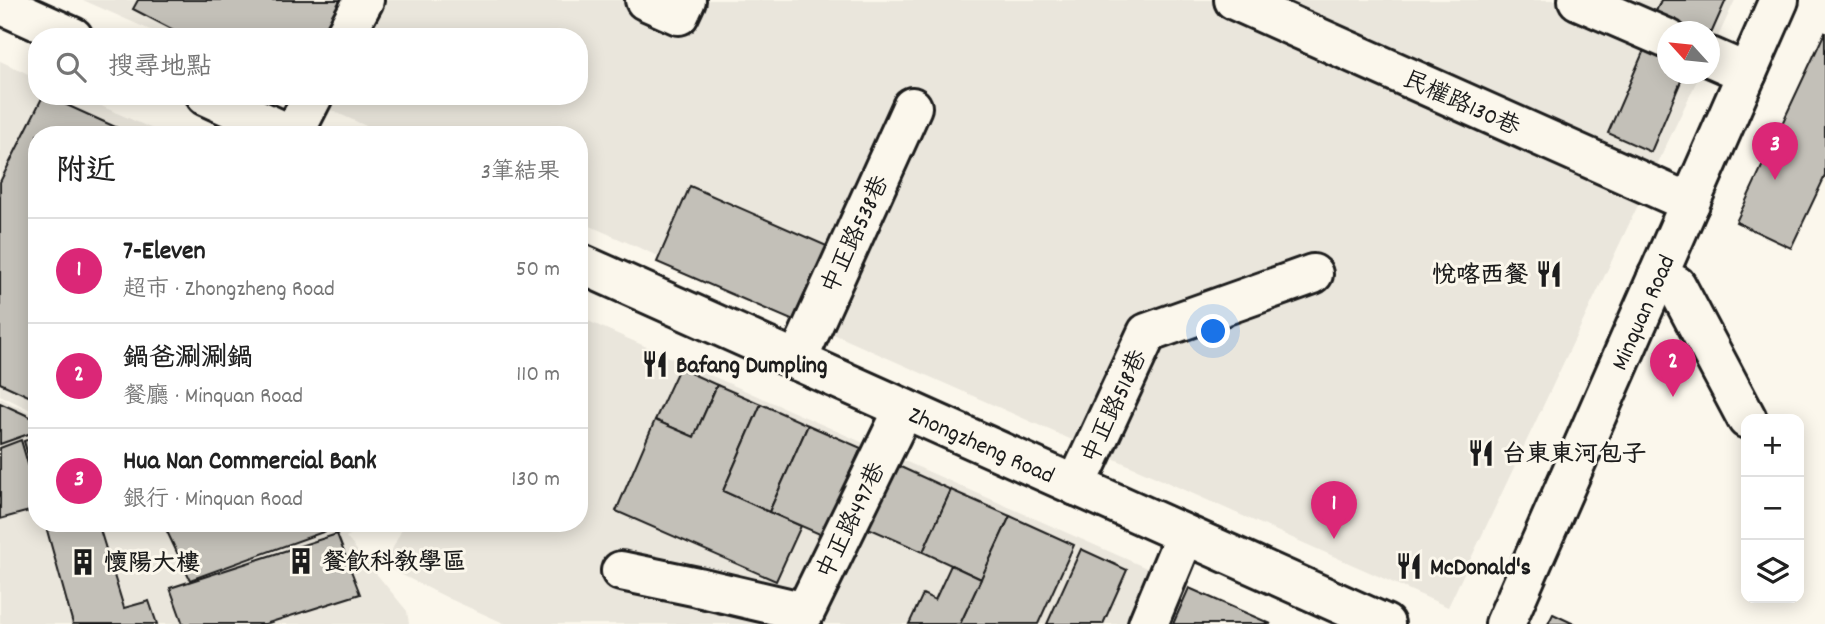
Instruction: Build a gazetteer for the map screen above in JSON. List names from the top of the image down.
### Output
{
  "streets": {
    "street": [
      "民權路130巷",
      "中正路538巷",
      "Minquan Road",
      "中正路518巷",
      "Zhongzheng Road",
      "中正路497巷"
    ]
  },
  "crossings": [
    ["民權路130巷", "Minquan Road"],
    ["中正路538巷", "Zhongzheng Road"],
    ["中正路518巷", "Zhongzheng Road"],
    ["Zhongzheng Road", "中正路497巷"]
  ],
  "places": {
    "restaurant": [
      "悅喀西餐",
      "Bafang Dumpling",
      "台東東河包子",
      "McDonald's"
    ],
    "building": ["餐飲科教學區", "懷陽大樓"]
  },
  "north": "top left",
  "page": {
    "search": "搜尋地點",
    "pins": ["3", "2", "1"],
    "heading": ["附近", "3筆結果"],
    "list": [
      {
        "mark": "1",
        "name": "7-Eleven",
        "note": "超市 · Zhongzheng Road",
        "value": "50 m"
      },
      {
        "mark": "2",
        "name": "鍋爸涮涮鍋",
        "note": "餐廳 · Minquan Road",
        "value": "110 m"
      },
      {
        "mark": "3",
        "name": "Hua Nan Commercial Bank",
        "note": "銀行 · Minquan Road",
        "value": "130 m"
      }
    ],
    "map_buttons": ["+", "−"]
  }
}
